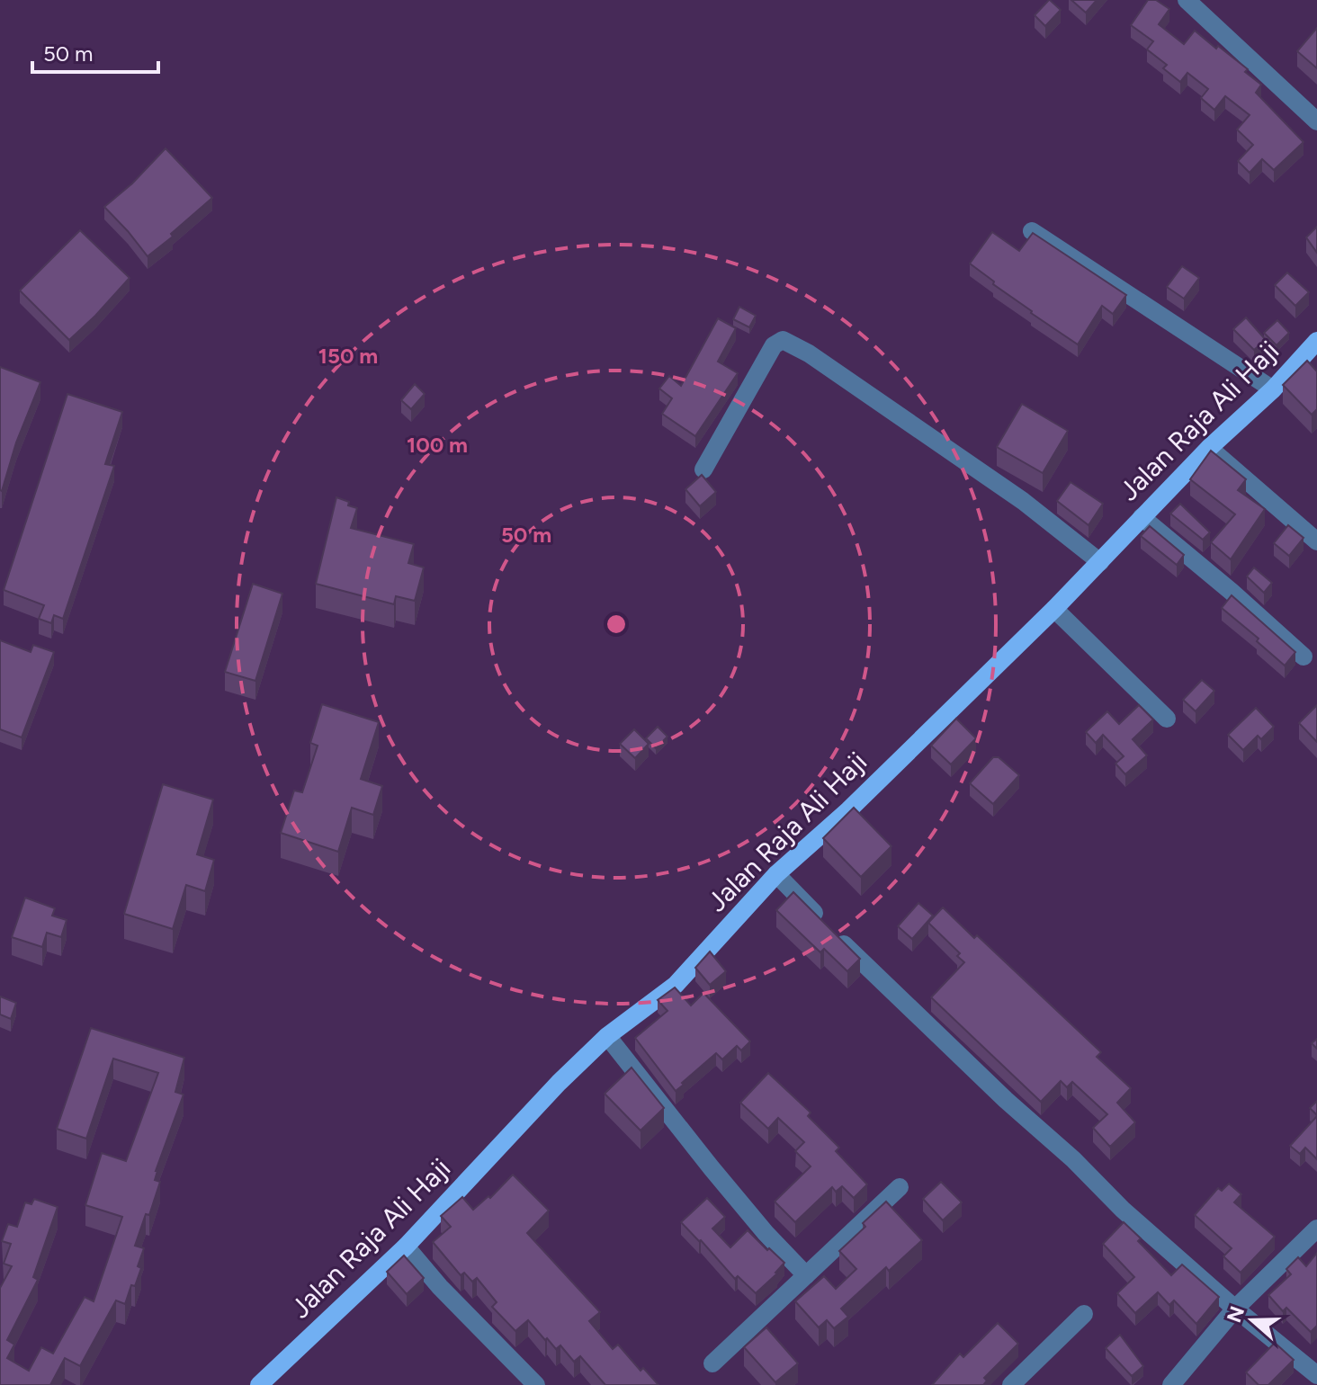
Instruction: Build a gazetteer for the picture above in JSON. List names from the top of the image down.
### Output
{
  "streets": {
    "main road": ["Jalan Raja Ali Haji"]
  },
  "scale_bar": "50 m",
  "north": "left",
  "rings": ["150 m", "100 m", "50 m"]
}
